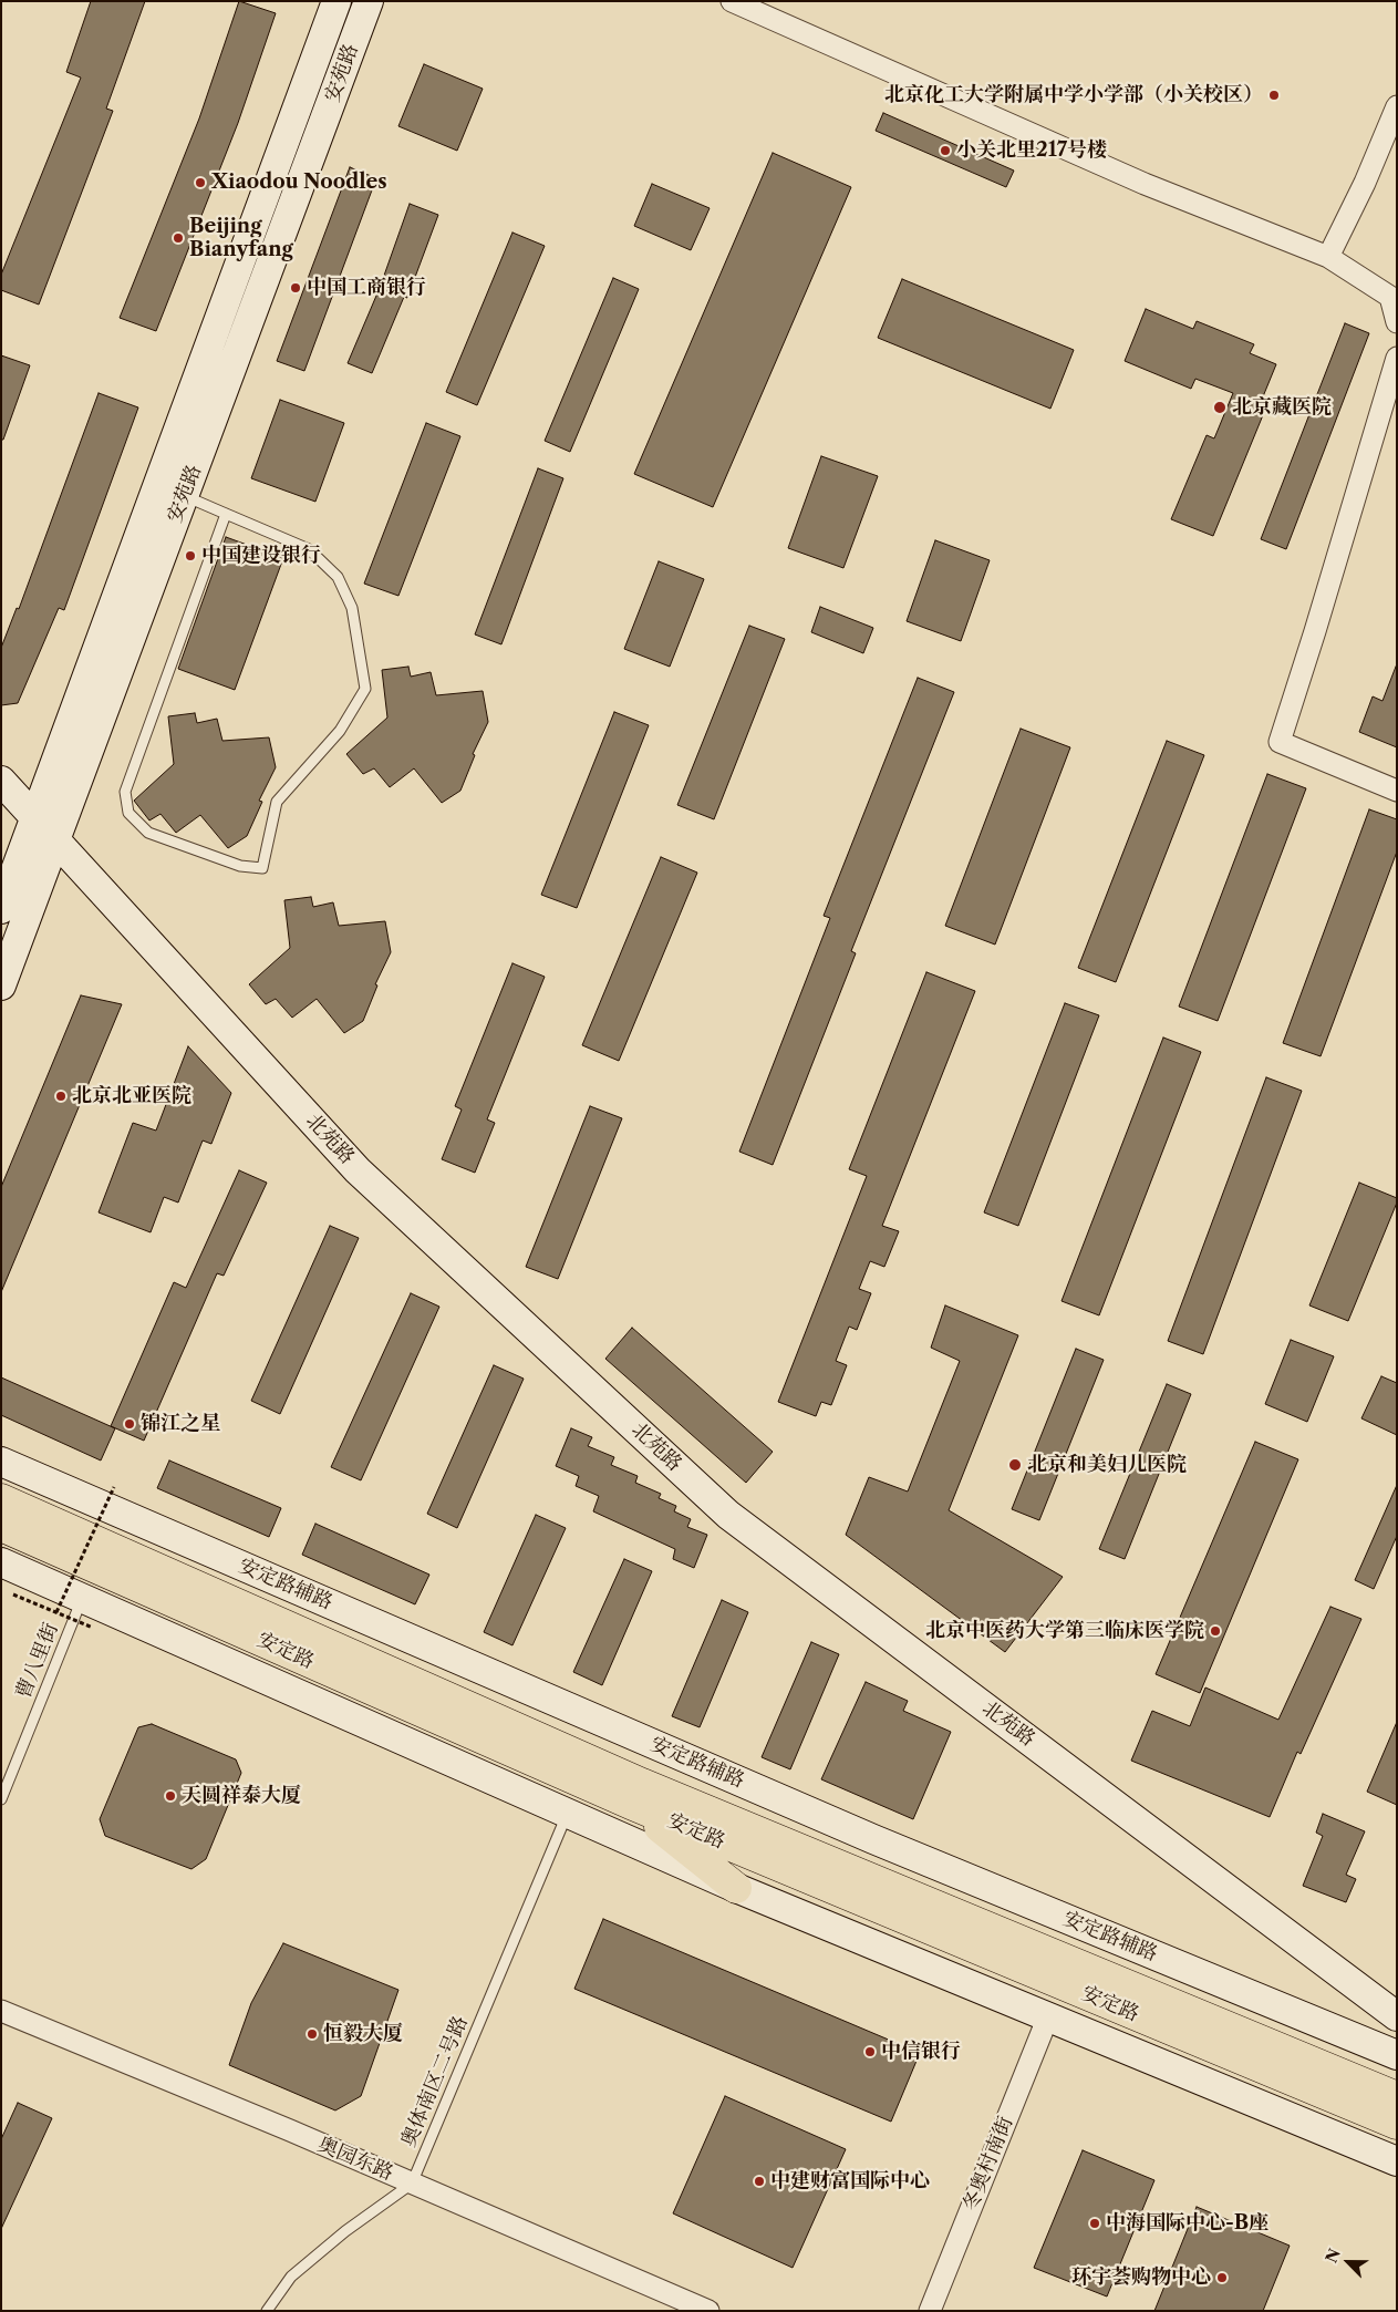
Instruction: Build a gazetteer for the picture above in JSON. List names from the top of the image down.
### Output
{
  "streets": {
    "main road": ["安定路"],
    "street": [
      "安苑路",
      "北苑路",
      "安定路辅路",
      "奥园东路",
      "冬奥村南街"
    ],
    "lane": ["曹八里街", "奥体南区二号路"]
  },
  "crossings": [
    ["安苑路", "北苑路"],
    ["安定路辅路", "安定路"],
    ["安定路", "冬奥村南街"],
    ["奥体南区二号路", "奥园东路"]
  ],
  "places": [
    "北京化工大学附属中学小学部（小关校区）",
    "小关北里217号楼",
    "Xiaodou Noodles",
    "Beijing Bianyfang",
    "中国工商银行",
    "北京藏医院",
    "中国建设银行",
    "北京北亚医院",
    "锦江之星",
    "北京和美妇儿医院",
    "北京中医药大学第三临床医学院",
    "天圆祥泰大厦",
    "恒毅大厦",
    "中信银行",
    "中建财富国际中心",
    "中海国际中心-B座",
    "环宇荟购物中心"
  ],
  "north": "top left"
}
